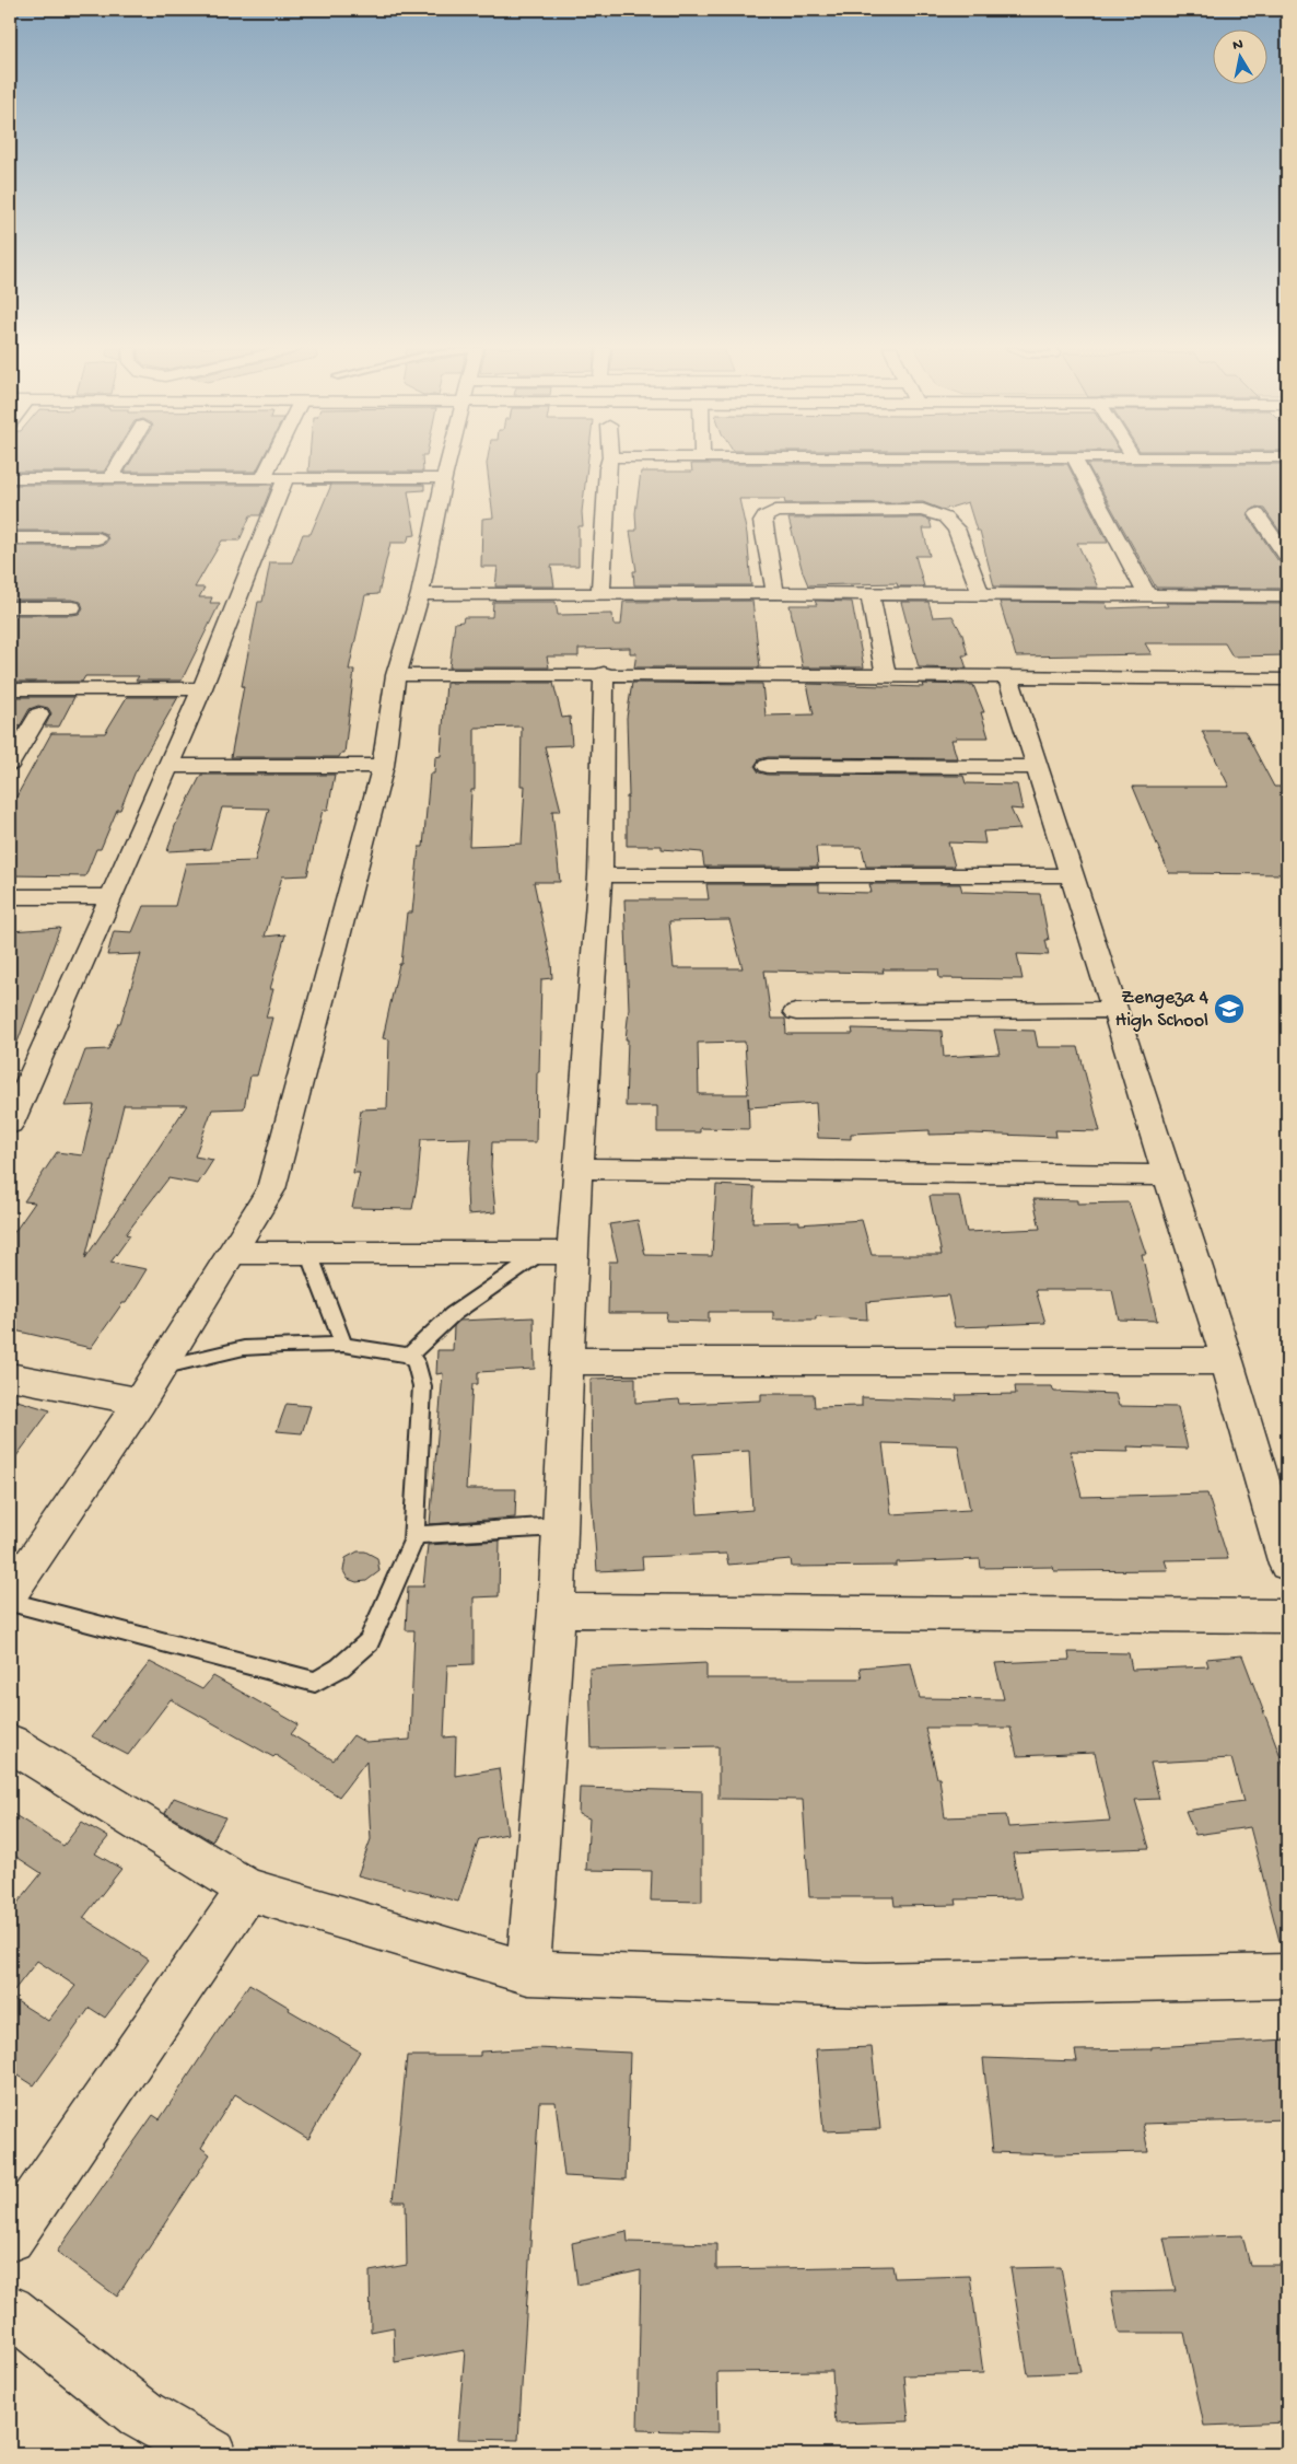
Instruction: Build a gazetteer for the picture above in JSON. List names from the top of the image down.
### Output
{
  "places": {
    "school or university": ["Zengeza 4 High School"]
  },
  "north": "top"
}
